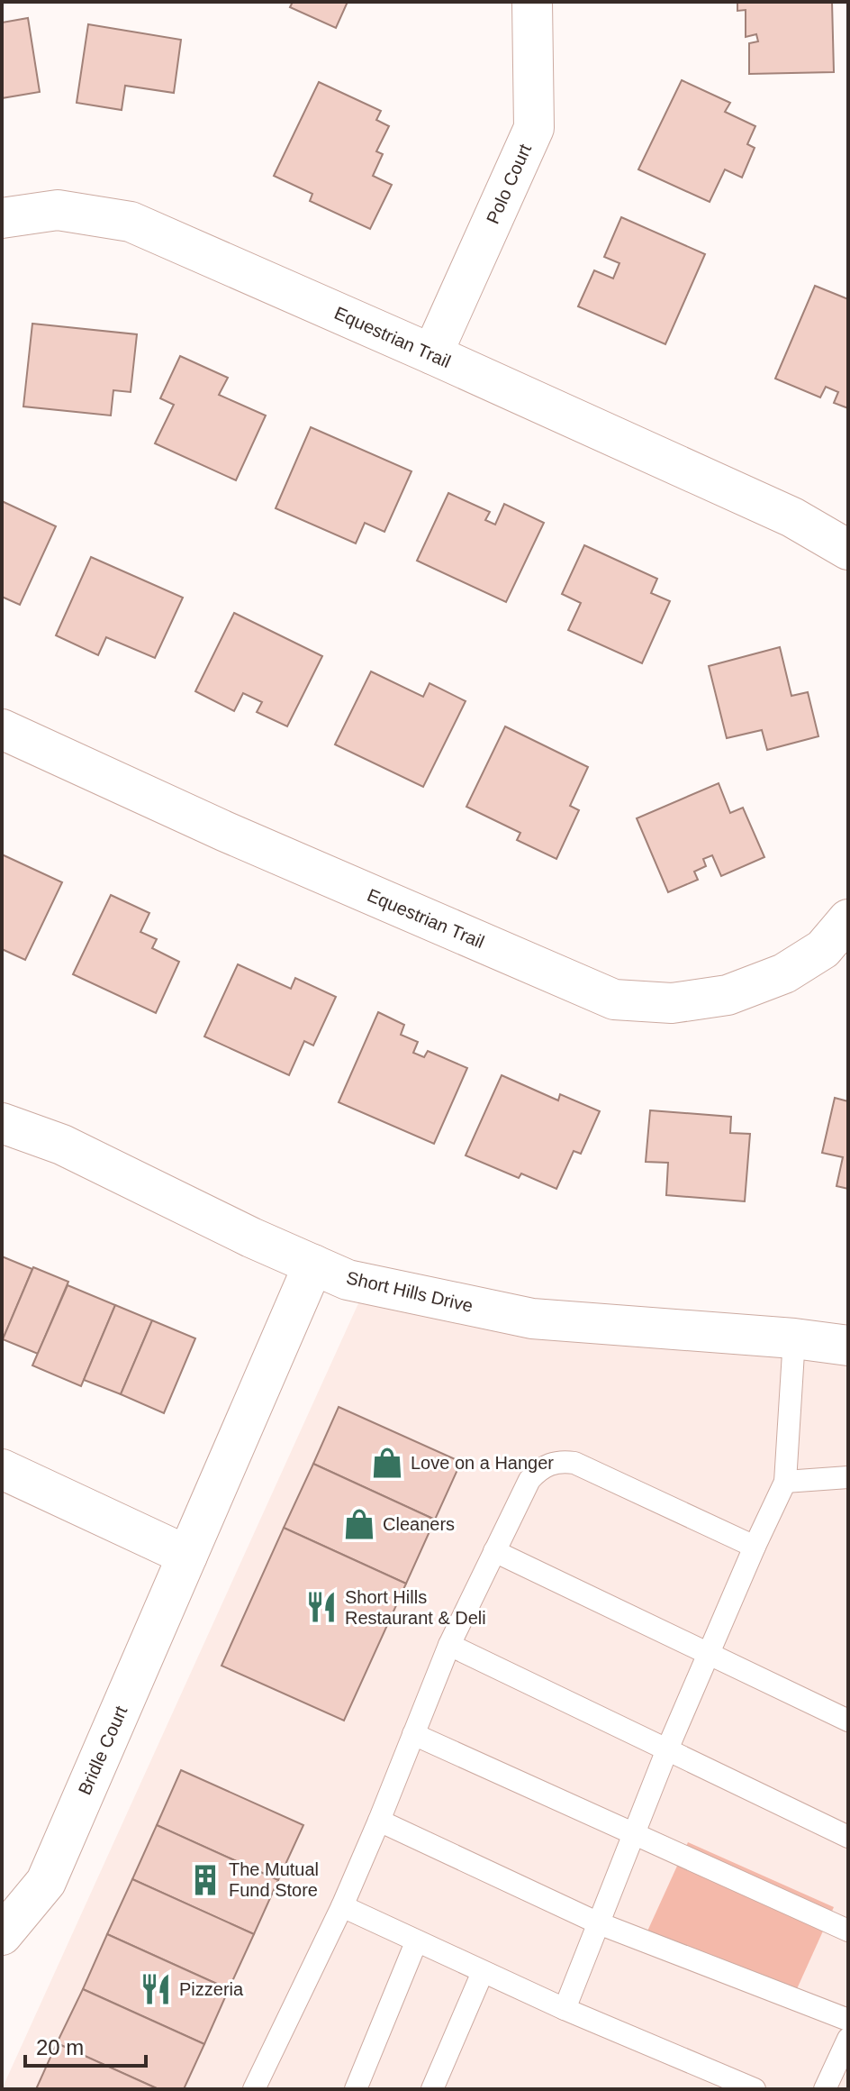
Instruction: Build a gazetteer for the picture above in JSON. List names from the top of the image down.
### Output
{
  "streets": {
    "street": [
      "Polo Court",
      "Equestrian Trail",
      "Short Hills Drive",
      "Bridle Court"
    ]
  },
  "crossings": [
    ["Polo Court", "Equestrian Trail"],
    ["Short Hills Drive", "Bridle Court"]
  ],
  "places": {
    "shop": ["Love on a Hanger", "Cleaners"],
    "restaurant": ["Short Hills Restaurant & Deli", "Pizzeria"],
    "building": ["The Mutual Fund Store"]
  },
  "scale_bar": "20 m"
}
